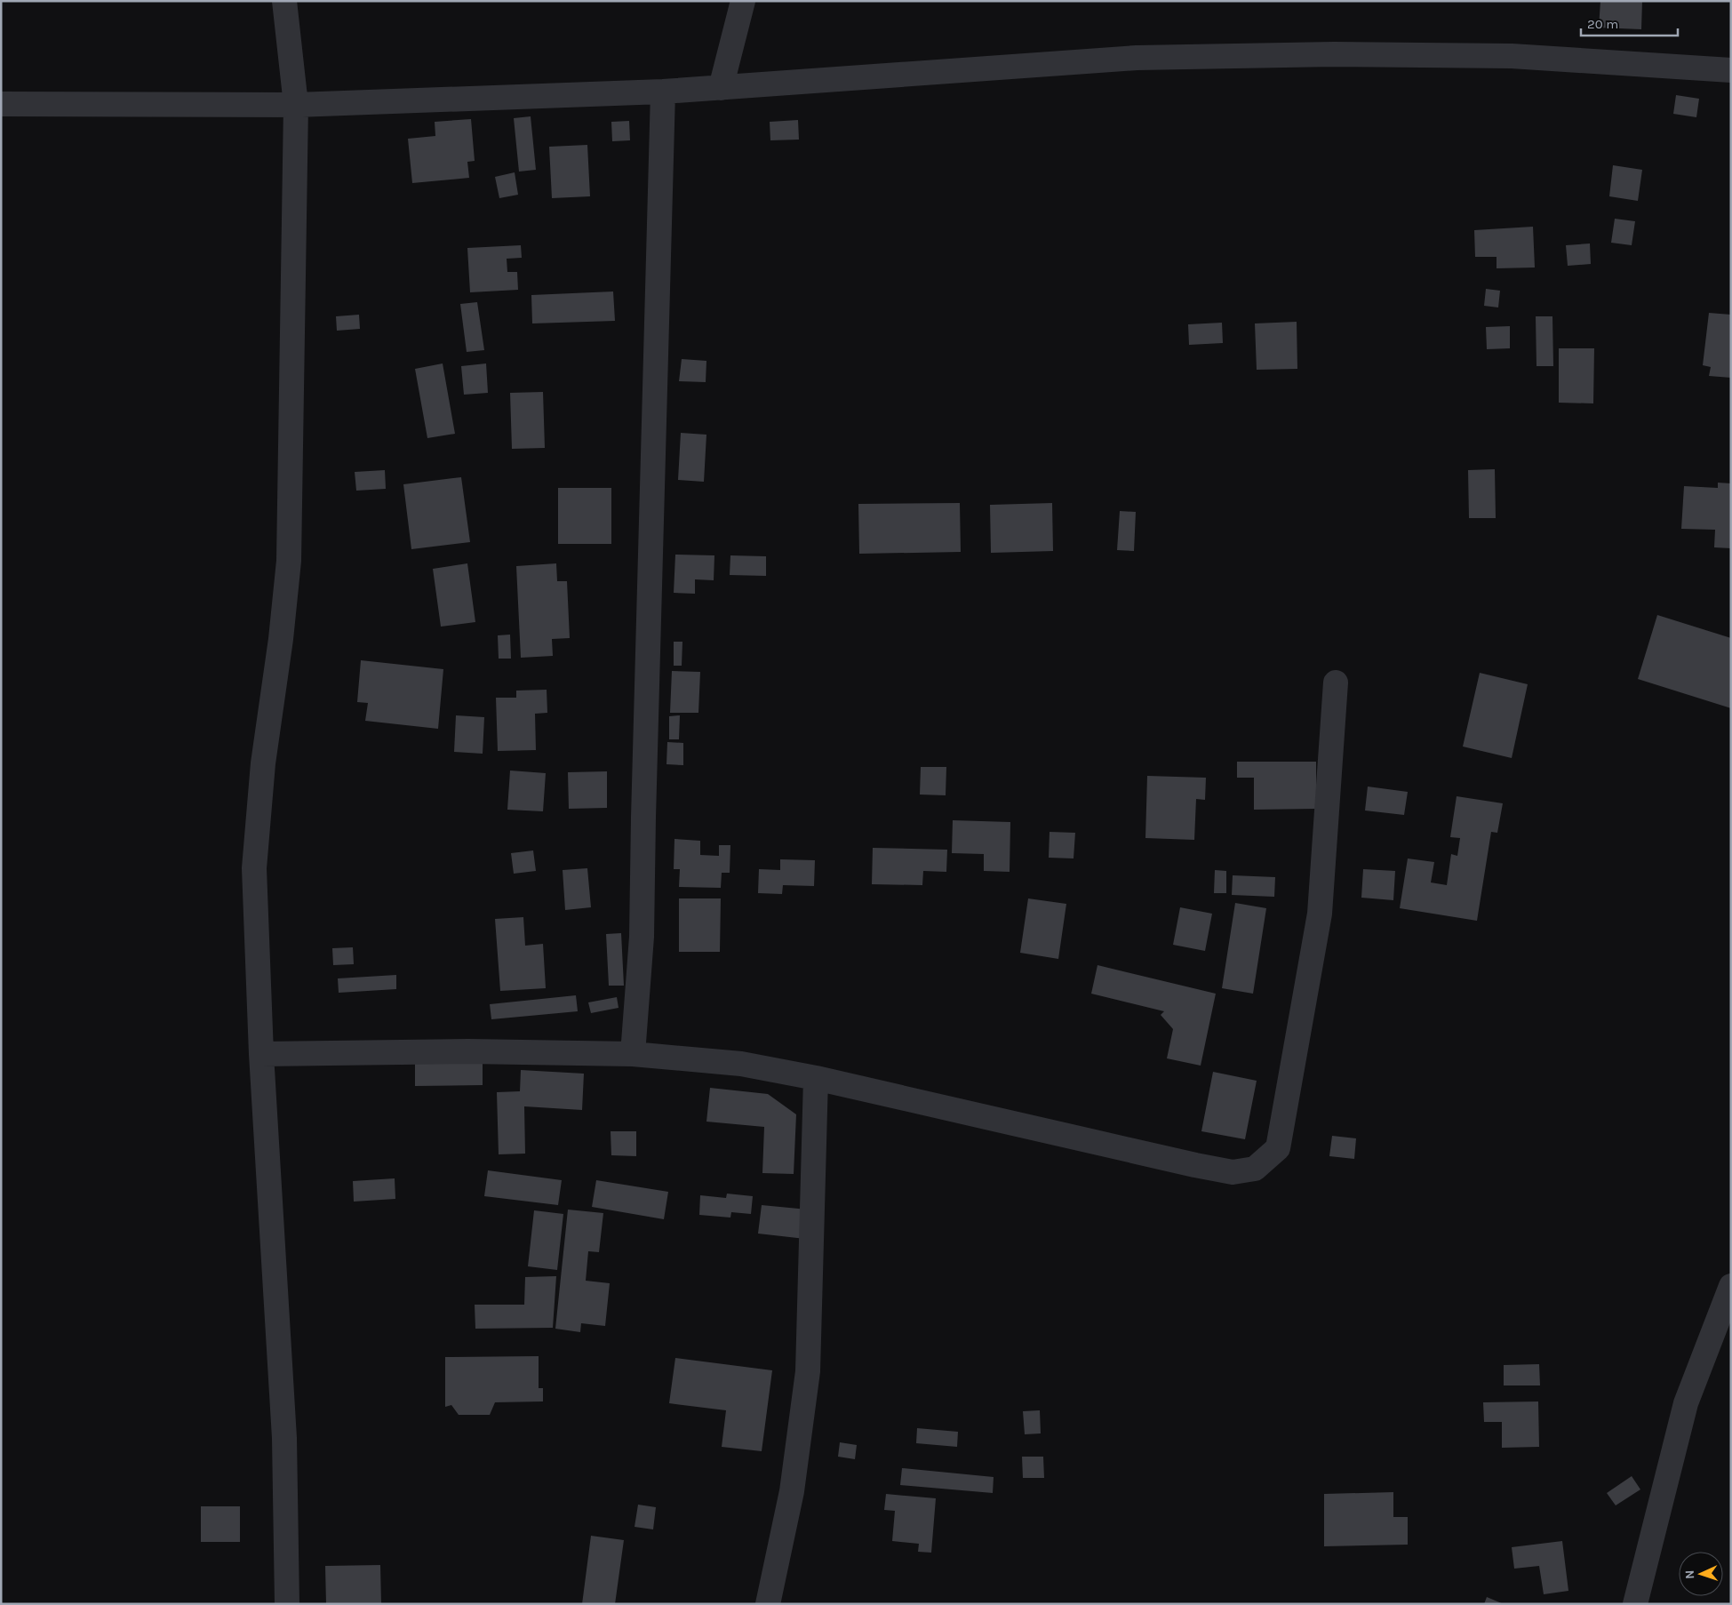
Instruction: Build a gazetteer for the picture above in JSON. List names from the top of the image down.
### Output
{
  "scale_bar": "20 m",
  "north": "left"
}
